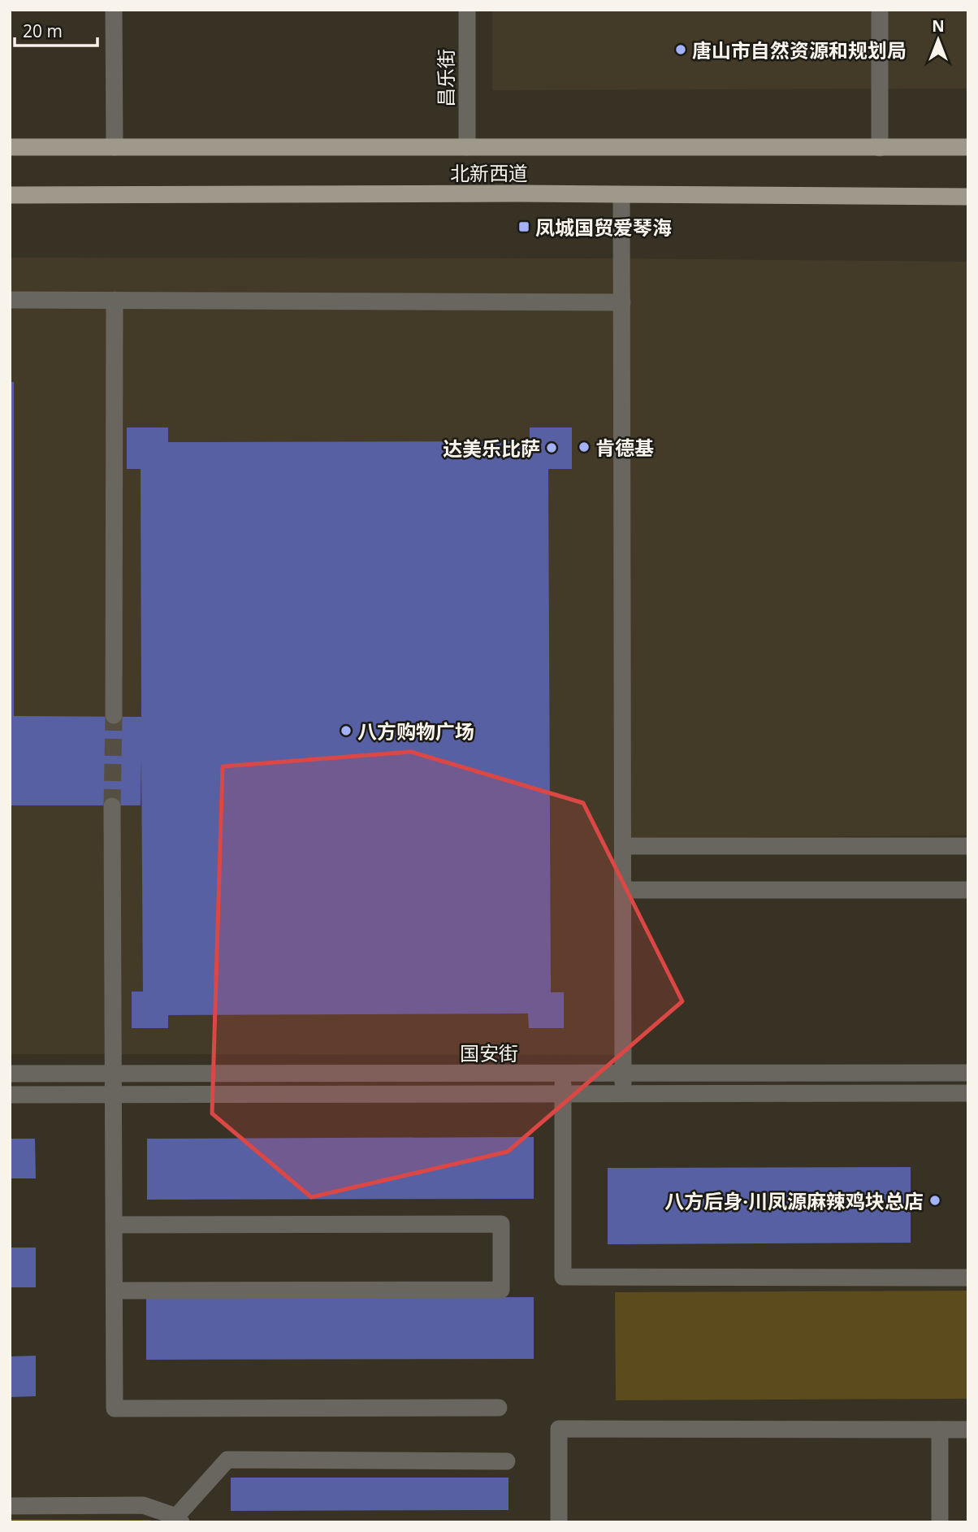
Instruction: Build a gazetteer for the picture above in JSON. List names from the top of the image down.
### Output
{
  "streets": {
    "main road": ["北新西道"],
    "street": ["昌乐街", "国安街"]
  },
  "crossings": [
    ["昌乐街", "北新西道"]
  ],
  "places": {
    "other": [
      "唐山市自然资源和规划局",
      "肯德基",
      "达美乐比萨",
      "八方购物广场",
      "八方后身·川凤源麻辣鸡块总店"
    ],
    "transit": ["凤城国贸爱琴海"]
  },
  "scale_bar": "20 m",
  "north": "top"
}
